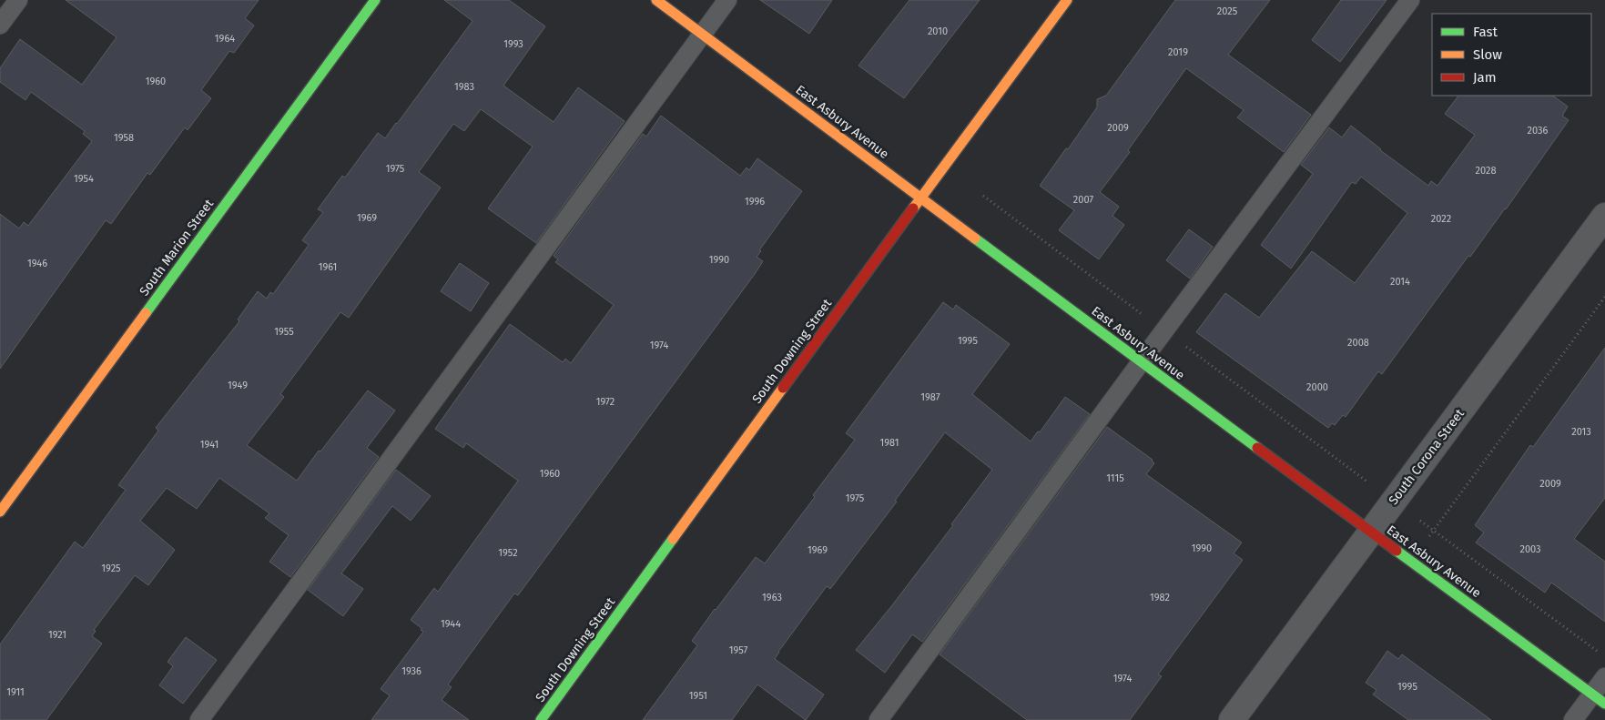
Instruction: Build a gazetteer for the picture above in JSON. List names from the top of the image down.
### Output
{
  "streets": {
    "street": [
      "East Asbury Avenue",
      "South Marion Street",
      "South Downing Street",
      "South Corona Street"
    ]
  },
  "crossings": [
    ["East Asbury Avenue", "South Downing Street"],
    ["East Asbury Avenue", "South Corona Street"]
  ],
  "house_numbers": [
    "2025",
    "2010",
    "1964",
    "1993",
    "2019",
    "1960",
    "1983",
    "2009",
    "2036",
    "1958",
    "1975",
    "2028",
    "1954",
    "2007",
    "1996",
    "1969",
    "2022",
    "1990",
    "1946",
    "1961",
    "2014",
    "1955",
    "1995",
    "2008",
    "1974",
    "1949",
    "2000",
    "1987",
    "1972",
    "2013",
    "1981",
    "1941",
    "1960",
    "1115",
    "2009",
    "1975",
    "1990",
    "2003",
    "1969",
    "1952",
    "1925",
    "1963",
    "1982",
    "1944",
    "1921",
    "1957",
    "1936",
    "1974",
    "1995",
    "1911",
    "1951"
  ],
  "legend": ["Fast", "Slow", "Jam"]
}
